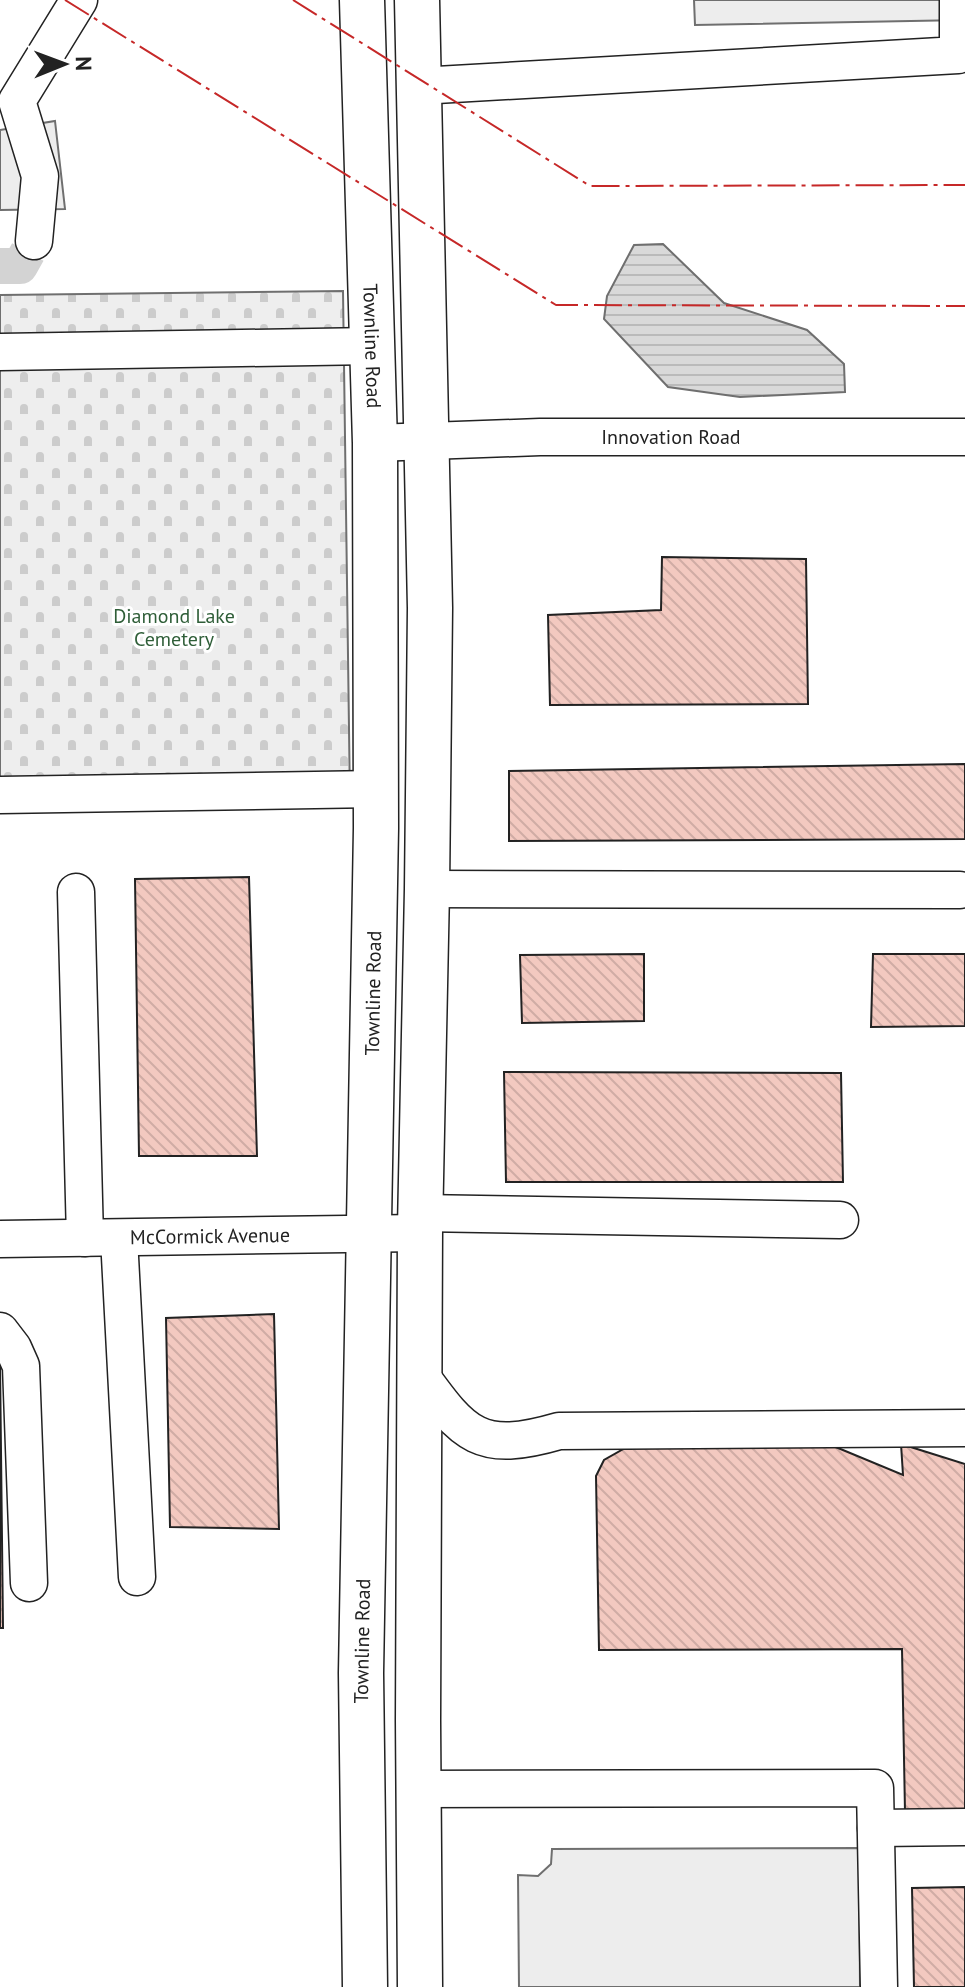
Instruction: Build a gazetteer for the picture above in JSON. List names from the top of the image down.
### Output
{
  "streets": {
    "main road": ["Townline Road"],
    "street": ["Innovation Road", "McCormick Avenue"]
  },
  "crossings": [
    ["Townline Road", "Innovation Road"],
    ["Townline Road", "McCormick Avenue"]
  ],
  "parks": ["Diamond Lake Cemetery"],
  "north": "right"
}
